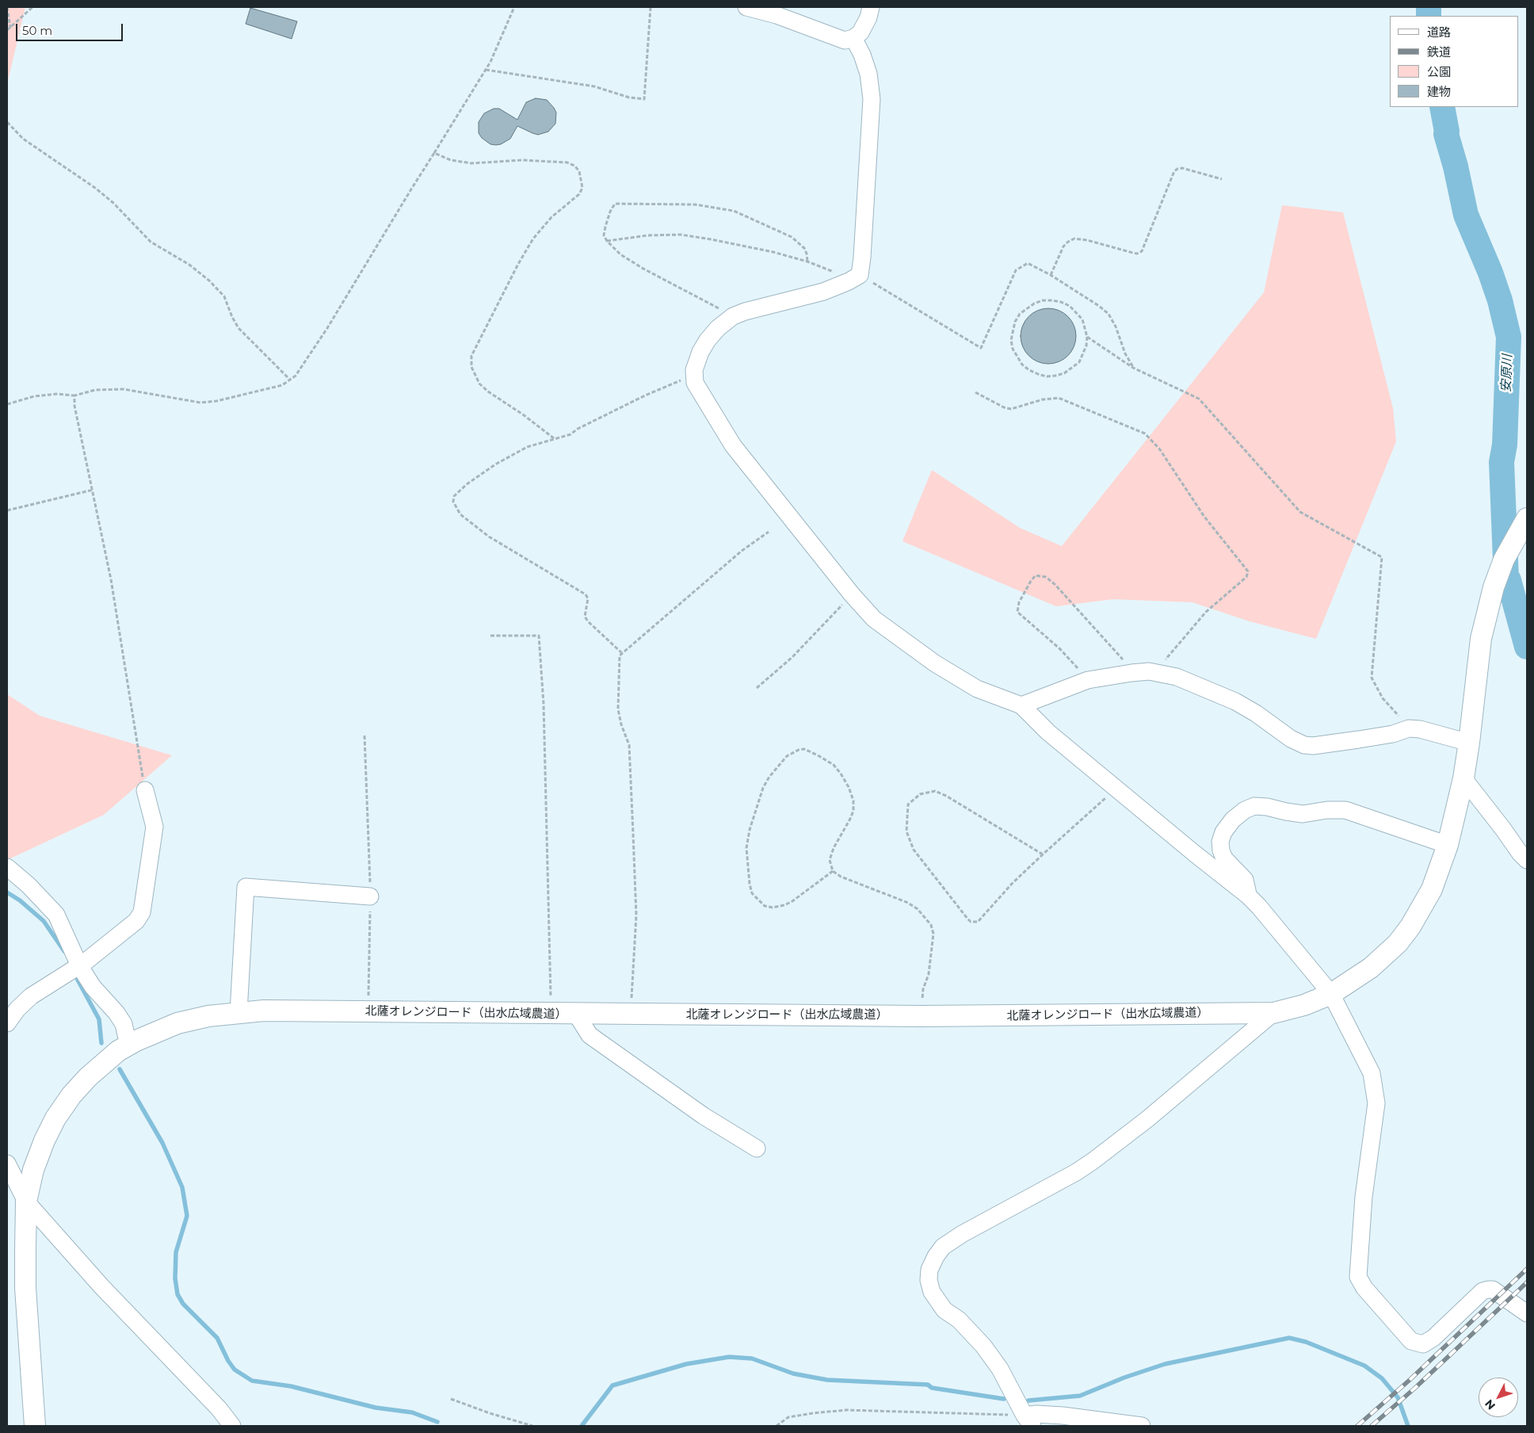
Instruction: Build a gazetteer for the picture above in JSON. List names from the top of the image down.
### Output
{
  "streets": {
    "street": ["北薩オレンジロード（出水広域農道）"]
  },
  "water": ["安原川"],
  "legend": [
    "道路",
    "鉄道",
    "公園",
    "建物"
  ],
  "scale_bar": "50 m",
  "north": "bottom left"
}
